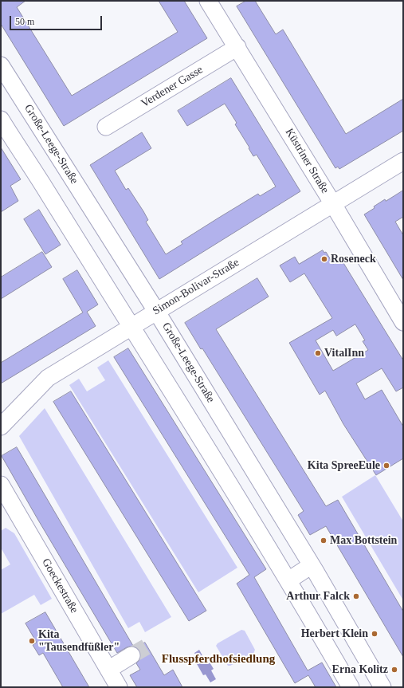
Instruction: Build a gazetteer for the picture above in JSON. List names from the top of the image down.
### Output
{
  "streets": {
    "street": [
      "Verdener Gasse",
      "Große-Leege-Straße",
      "Küstriner Straße",
      "Simon-Bolivar-Straße",
      "Goeckestraße"
    ]
  },
  "crossings": [
    ["Verdener Gasse", "Küstriner Straße"],
    ["Große-Leege-Straße", "Simon-Bolivar-Straße"],
    ["Küstriner Straße", "Simon-Bolivar-Straße"]
  ],
  "districts": ["Flusspferdhofsiedlung"],
  "places": [
    "Roseneck",
    "VitalInn",
    "Kita SpreeEule",
    "Max Bottstein",
    "Arthur Falck",
    "Herbert Klein",
    "Kita \"Tausendfüßler\"",
    "Erna Kolitz"
  ],
  "scale_bar": "50 m"
}
